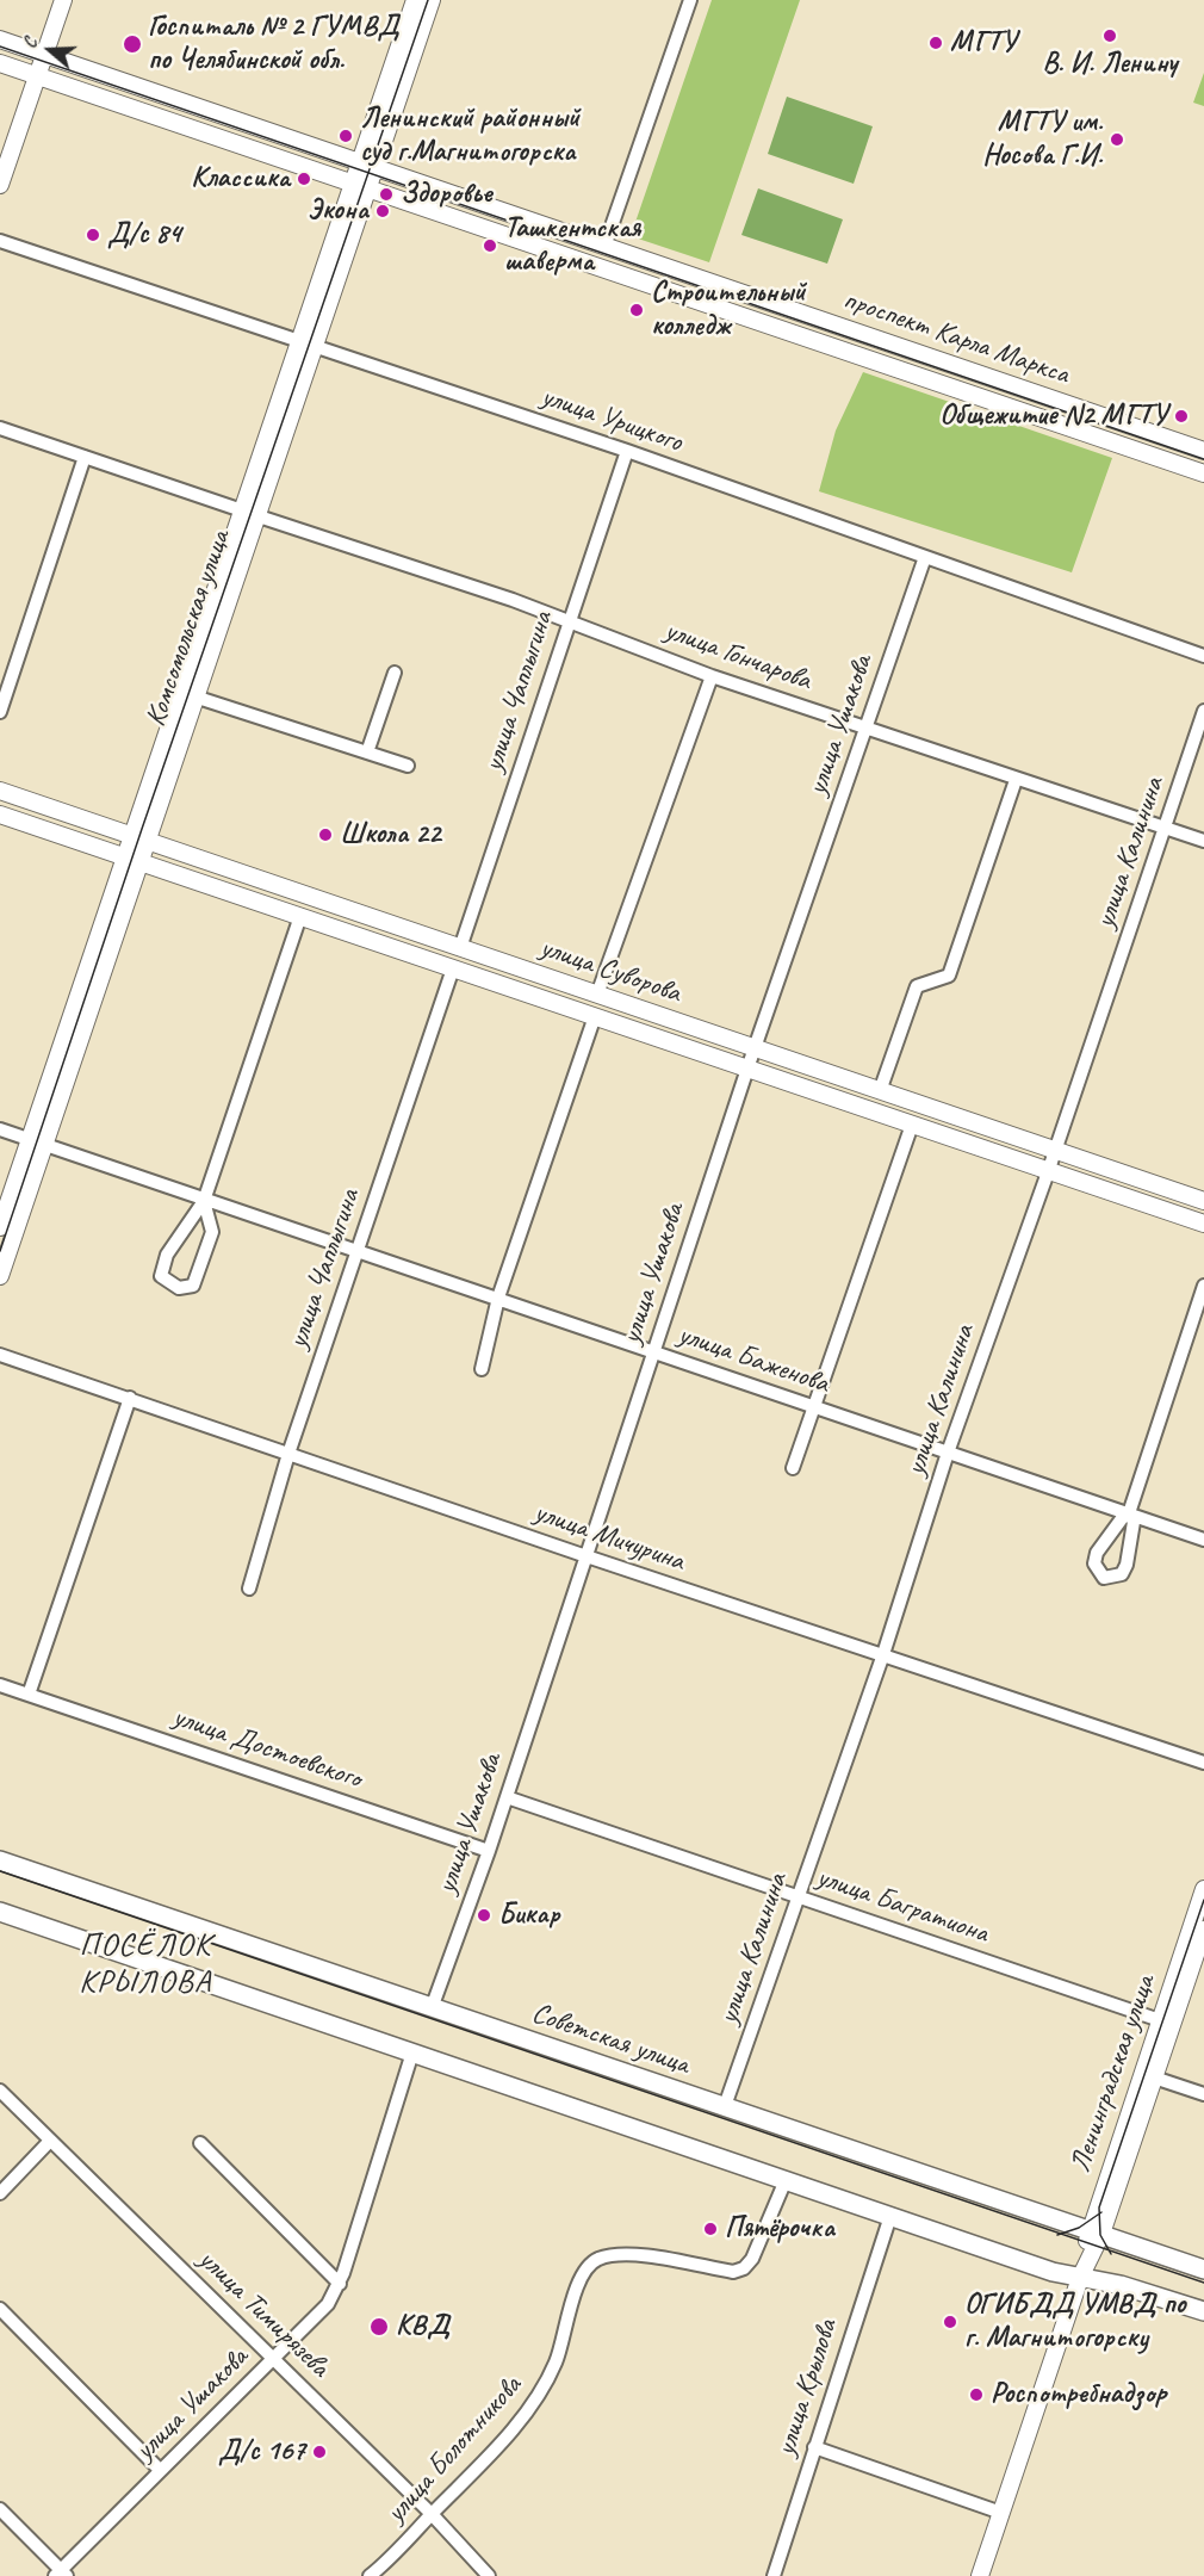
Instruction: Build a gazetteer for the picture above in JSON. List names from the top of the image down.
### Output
{
  "streets": {
    "main road": [
      "проспект Карла Маркса",
      "Комсомольская улица",
      "улица Суворова",
      "Советская улица",
      "Ленинградская улица"
    ],
    "street": [
      "улица Урицкого",
      "улица Гончарова",
      "улица Чаплыгина",
      "улица Ушакова",
      "улица Калинина",
      "улица Баженова",
      "улица Мичурина",
      "улица Достоевского",
      "улица Багратиона",
      "улица Тимирязева",
      "улица Крылова",
      "улица Болотникова"
    ]
  },
  "crossings": [
    ["проспект Карла Маркса", "Комсомольская улица"],
    ["улица Урицкого", "Комсомольская улица"],
    ["улица Урицкого", "улица Чаплыгина"],
    ["улица Урицкого", "улица Ушакова"],
    ["Комсомольская улица", "улица Гончарова"],
    ["Комсомольская улица", "улица Суворова"],
    ["Комсомольская улица", "улица Баженова"],
    ["улица Гончарова", "улица Чаплыгина"],
    ["улица Гончарова", "улица Ушакова"],
    ["улица Гончарова", "улица Калинина"],
    ["улица Чаплыгина", "улица Суворова"],
    ["улица Чаплыгина", "улица Баженова"],
    ["улица Чаплыгина", "улица Мичурина"],
    ["улица Ушакова", "улица Суворова"],
    ["улица Ушакова", "улица Баженова"],
    ["улица Ушакова", "улица Мичурина"],
    ["улица Ушакова", "улица Достоевского"],
    ["улица Ушакова", "улица Багратиона"],
    ["улица Ушакова", "Советская улица"],
    ["улица Ушакова", "улица Тимирязева"],
    ["улица Калинина", "улица Суворова"],
    ["улица Калинина", "улица Баженова"],
    ["улица Калинина", "улица Мичурина"],
    ["улица Калинина", "улица Багратиона"],
    ["улица Калинина", "Советская улица"],
    ["улица Багратиона", "Ленинградская улица"],
    ["Советская улица", "Ленинградская улица"],
    ["улица Тимирязева", "улица Болотникова"]
  ],
  "districts": ["ПОСЁЛОК КРЫЛОВА"],
  "places": [
    "В. И. Ленину",
    "МГТУ",
    "Госпиталь № 2 ГУМВД по Челябинской обл.",
    "Ленинский районный суд г.Магнитогорска",
    "МГТУ им. Носова Г.И.",
    "Классика",
    "Здоровье",
    "Экона",
    "Д/с 84",
    "Ташкентская шаверма",
    "Строительный колледж",
    "Общежитие N2 МГТУ",
    "Школа 22",
    "Бикар",
    "Пятёрочка",
    "ОГИБДД УМВД по г. Магнитогорску",
    "КВД",
    "Роспотребнадзор",
    "Д/с 167"
  ],
  "north": "left"
}
